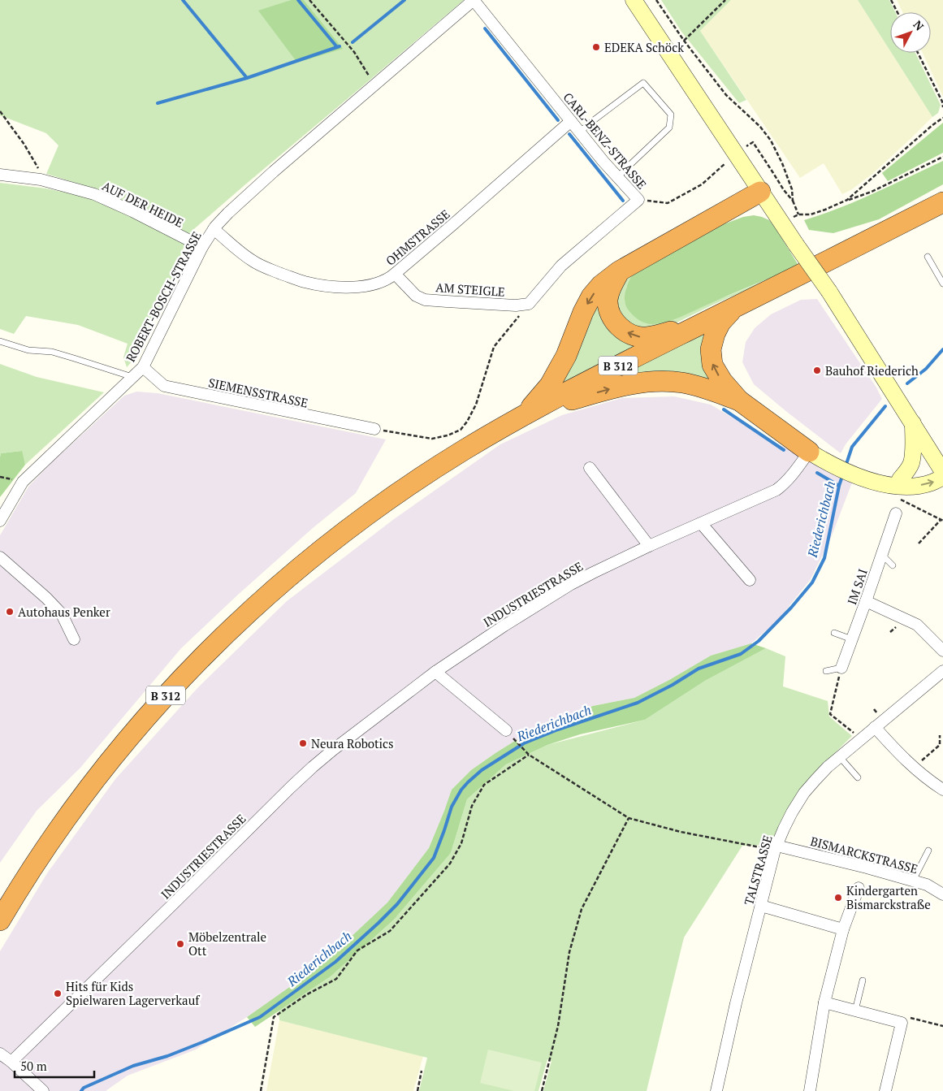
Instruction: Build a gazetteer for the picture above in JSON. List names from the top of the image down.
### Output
{
  "streets": {
    "highway": ["B 312"],
    "street": [
      "CARL-BENZ-STRASSE",
      "AUF DER HEIDE",
      "OHMSTRASSE",
      "AM STEIGLE",
      "ROBERT-BOSCH-STRASSE",
      "SIEMENSSTRASSE",
      "IM SAI",
      "INDUSTRIESTRASSE",
      "BISMARCKSTRASSE",
      "TALSTRASSE"
    ]
  },
  "crossings": [
    ["CARL-BENZ-STRASSE", "OHMSTRASSE"],
    ["CARL-BENZ-STRASSE", "AM STEIGLE"],
    ["CARL-BENZ-STRASSE", "ROBERT-BOSCH-STRASSE"],
    ["AUF DER HEIDE", "ROBERT-BOSCH-STRASSE"],
    ["OHMSTRASSE", "AM STEIGLE"],
    ["OHMSTRASSE", "ROBERT-BOSCH-STRASSE"],
    ["ROBERT-BOSCH-STRASSE", "SIEMENSSTRASSE"],
    ["BISMARCKSTRASSE", "TALSTRASSE"]
  ],
  "water": ["Riederichbach"],
  "places": [
    "EDEKA Schöck",
    "Bauhof Riederich",
    "Autohaus Penker",
    "Neura Robotics",
    "Kindergarten Bismarckstraße",
    "Möbelzentrale Ott",
    "Hits für Kids Spielwaren Lagerverkauf"
  ],
  "scale_bar": "50 m",
  "north": "top right"
}
